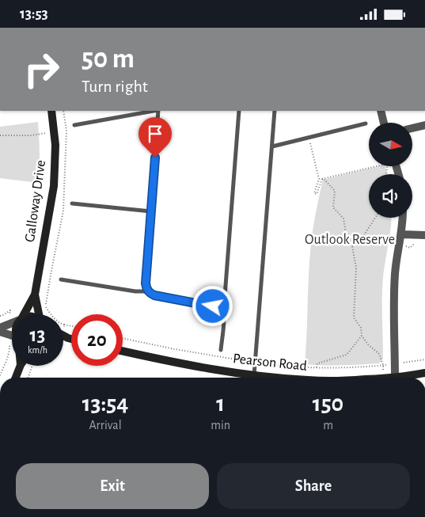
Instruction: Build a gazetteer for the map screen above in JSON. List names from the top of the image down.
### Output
{
  "streets": {
    "street": ["Galloway Drive", "Pearson Road"]
  },
  "parks": ["Outlook Reserve"],
  "north": "right",
  "page": {
    "status": "13:53",
    "turn": ["50 m", "Turn right"],
    "speed": "13 km/h",
    "limit": "20",
    "eta": [
      "13:54",
      "Arrival",
      "1",
      "min",
      "150",
      "m"
    ],
    "buttons": ["Exit", "Share"]
  }
}
